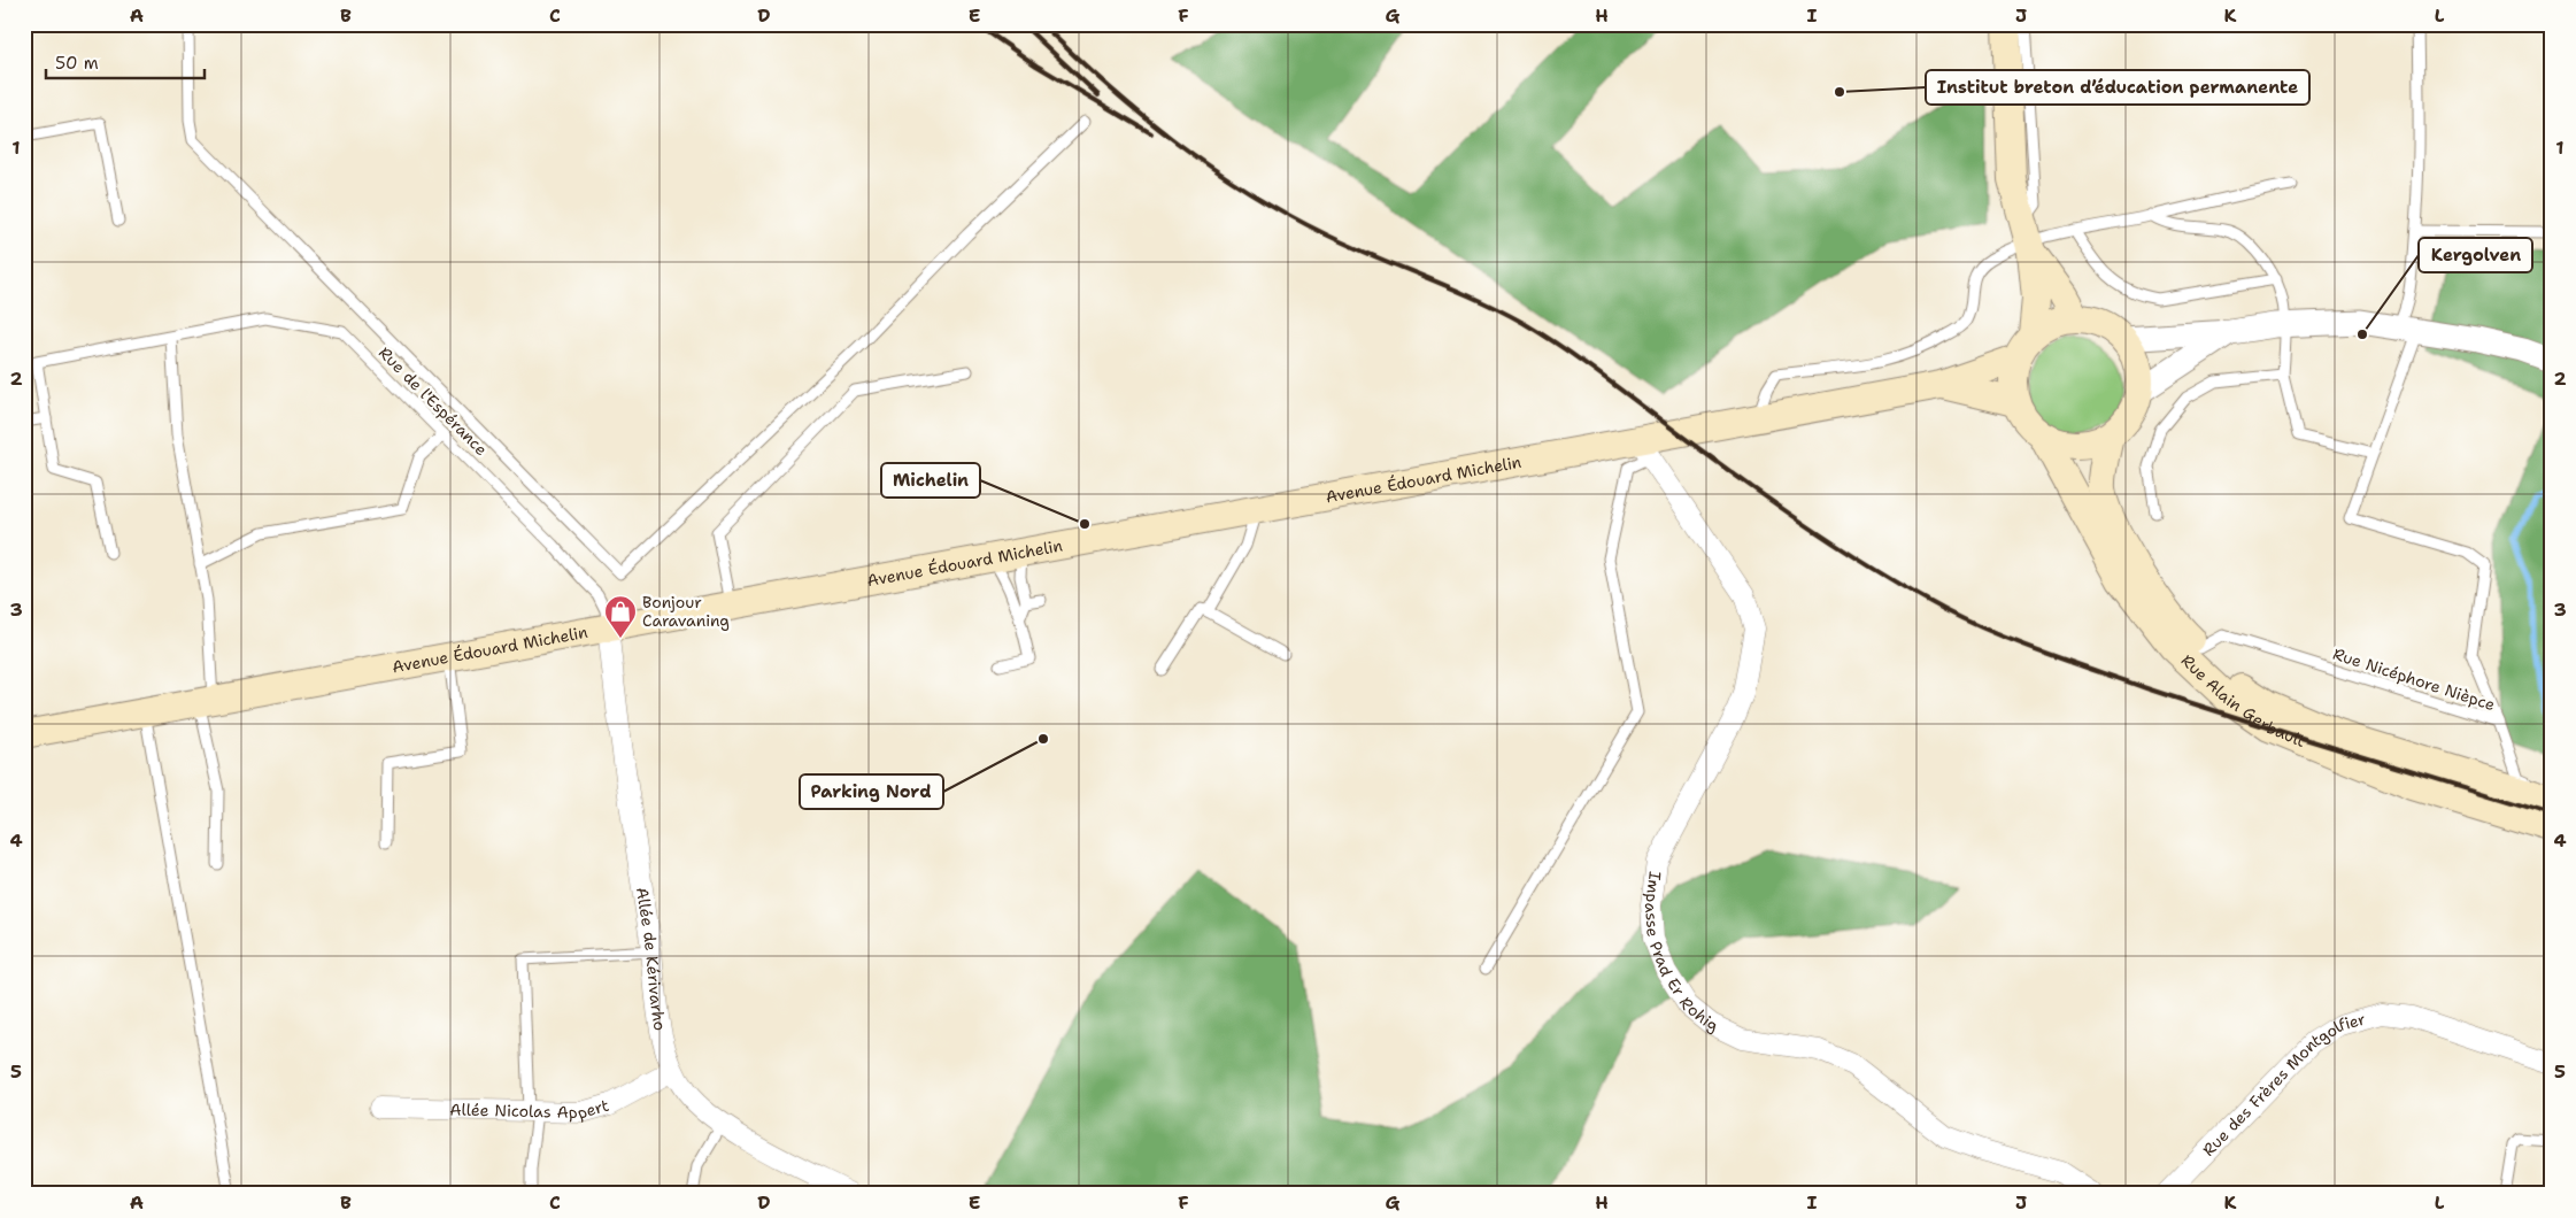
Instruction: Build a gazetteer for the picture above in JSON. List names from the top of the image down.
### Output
{
  "streets": {
    "main road": ["Avenue Édouard Michelin", "Rue Alain Gerbault"],
    "street": [
      "Impasse Prad Er Rohig",
      "Allée de Kérivarho",
      "Rue des Frères Montgolfier",
      "Allée Nicolas Appert"
    ],
    "lane": ["Rue de l'Espérance", "Rue Nicéphore Nièpce"]
  },
  "crossings": [
    ["Rue de l'Espérance", "Avenue Édouard Michelin"],
    ["Rue de l'Espérance", "Allée de Kérivarho"],
    ["Avenue Édouard Michelin", "Rue Alain Gerbault"],
    ["Avenue Édouard Michelin", "Impasse Prad Er Rohig"],
    ["Avenue Édouard Michelin", "Allée de Kérivarho"],
    ["Rue Nicéphore Nièpce", "Rue Alain Gerbault"],
    ["Allée de Kérivarho", "Allée Nicolas Appert"]
  ],
  "places": {
    "other": [
      "Institut breton d’éducation permanente",
      "Kergolven",
      "Michelin",
      "Parking Nord"
    ],
    "shop": ["Bonjour Caravaning"]
  },
  "scale_bar": "50 m",
  "grid": {
    "columns": [
      "A",
      "B",
      "C",
      "D",
      "E",
      "F",
      "G",
      "H",
      "I",
      "J",
      "K",
      "L"
    ],
    "rows": [
      "1",
      "2",
      "3",
      "4",
      "5"
    ]
  }
}
